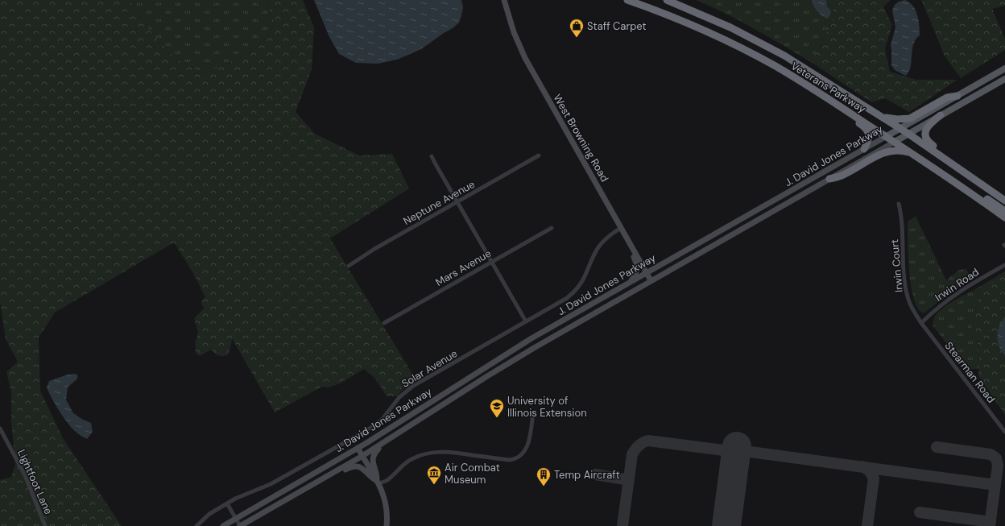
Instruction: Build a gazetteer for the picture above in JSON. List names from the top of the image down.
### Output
{
  "streets": {
    "highway": ["Veterans Parkway"],
    "main road": ["West Browning Road", "J. David Jones Parkway"],
    "street": [
      "Neptune Avenue",
      "Irwin Court",
      "Mars Avenue",
      "Irwin Road",
      "Solar Avenue",
      "Stearman Road",
      "Lightfoot Lane"
    ]
  },
  "crossings": [
    ["Veterans Parkway", "J. David Jones Parkway"],
    ["West Browning Road", "J. David Jones Parkway"],
    ["West Browning Road", "Solar Avenue"],
    ["Irwin Court", "Irwin Road"],
    ["Irwin Court", "Stearman Road"],
    ["Irwin Road", "Stearman Road"]
  ],
  "places": {
    "shop": ["Staff Carpet"],
    "school or university": ["University of Illinois Extension"],
    "museum": ["Air Combat Museum"],
    "building": ["Temp Aircraft"]
  }
}
